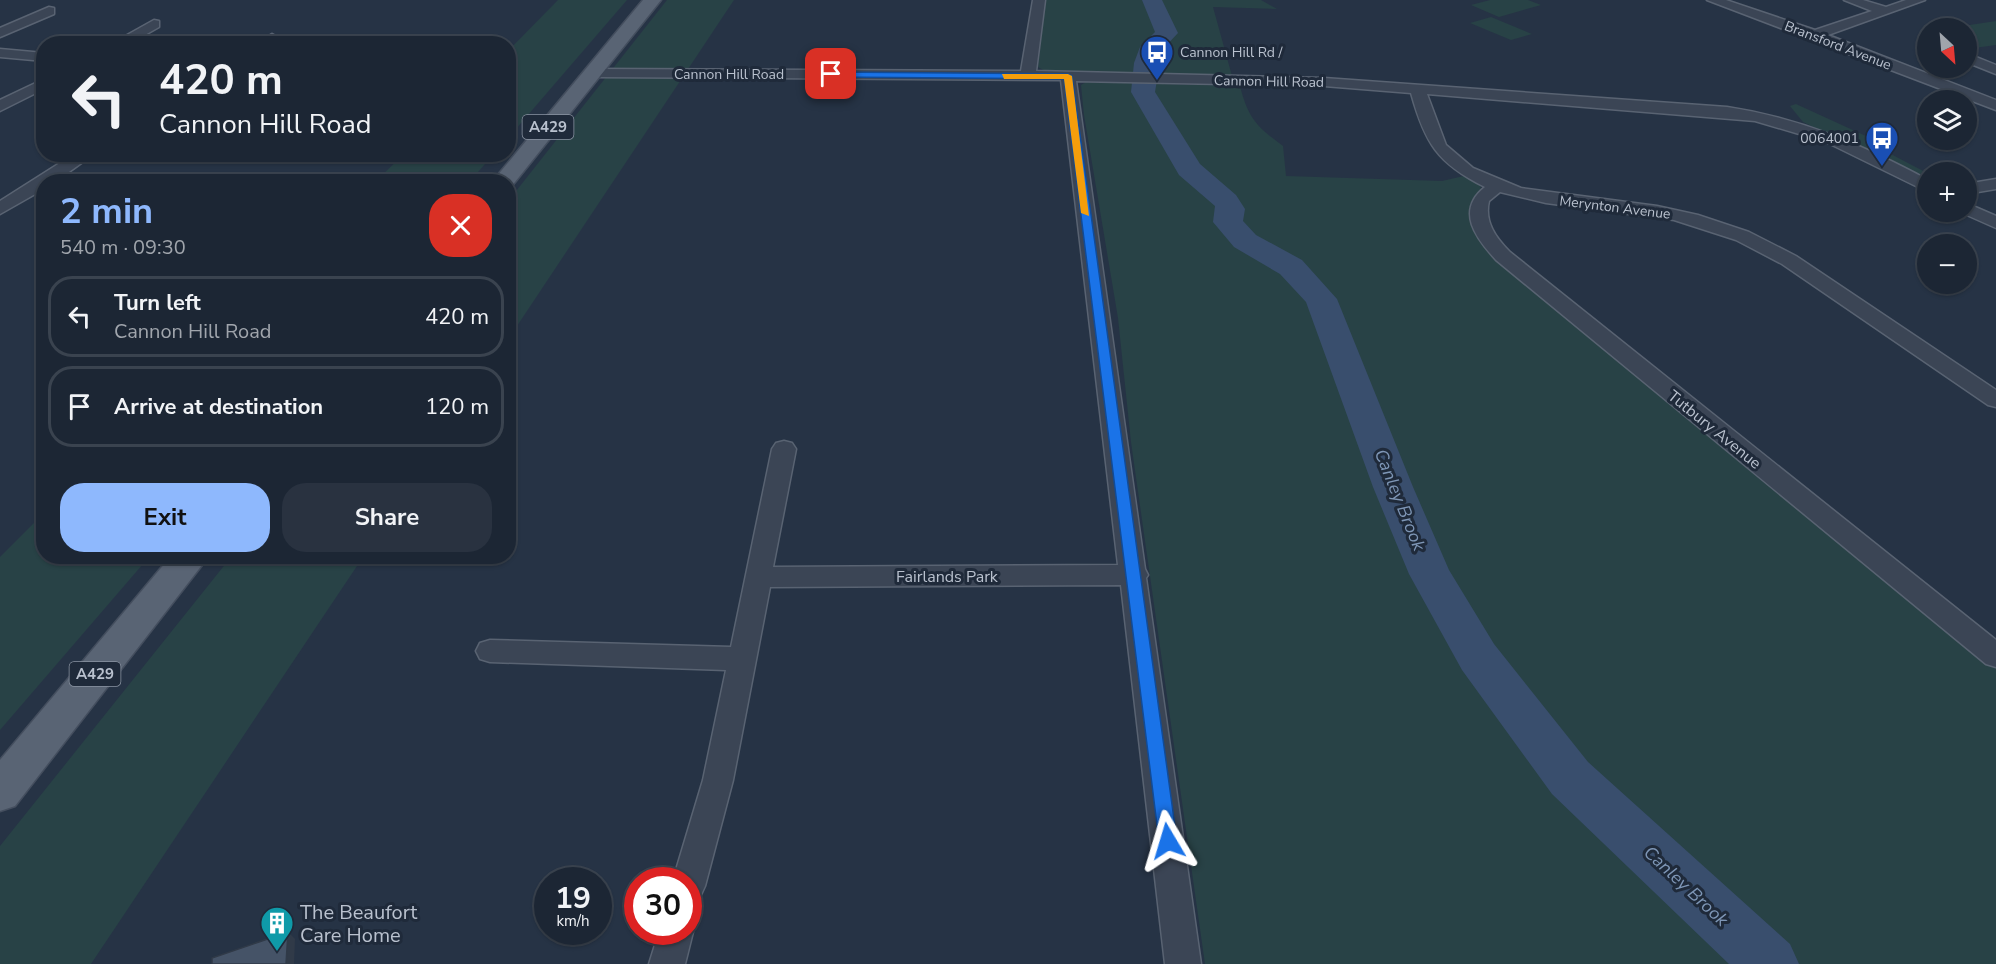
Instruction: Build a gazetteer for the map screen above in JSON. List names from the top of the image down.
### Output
{
  "streets": {
    "main road": ["A429"],
    "street": [
      "Bransford Avenue",
      "Cannon Hill Road",
      "Merynton Avenue",
      "Tutbury Avenue",
      "Fairlands Park"
    ]
  },
  "crossings": [
    ["Cannon Hill Road", "A429"],
    ["Cannon Hill Road", "Merynton Avenue"],
    ["Merynton Avenue", "Tutbury Avenue"]
  ],
  "water": ["Canley Brook"],
  "places": {
    "bus stop": ["Cannon Hill Rd /", "0064001"],
    "building": ["The Beaufort Care Home"]
  },
  "north": "bottom right",
  "page": {
    "map_buttons": ["+", "−"],
    "turn": ["420 m", "Cannon Hill Road"],
    "heading": ["2 min", "540 m · 09:30"],
    "list": [
      {
        "name": "Turn left",
        "note": "Cannon Hill Road",
        "value": "420 m"
      },
      {
        "name": "Arrive at destination",
        "value": "120 m"
      }
    ],
    "buttons": ["Exit", "Share"],
    "speed": "19 km/h",
    "limit": "30"
  }
}
